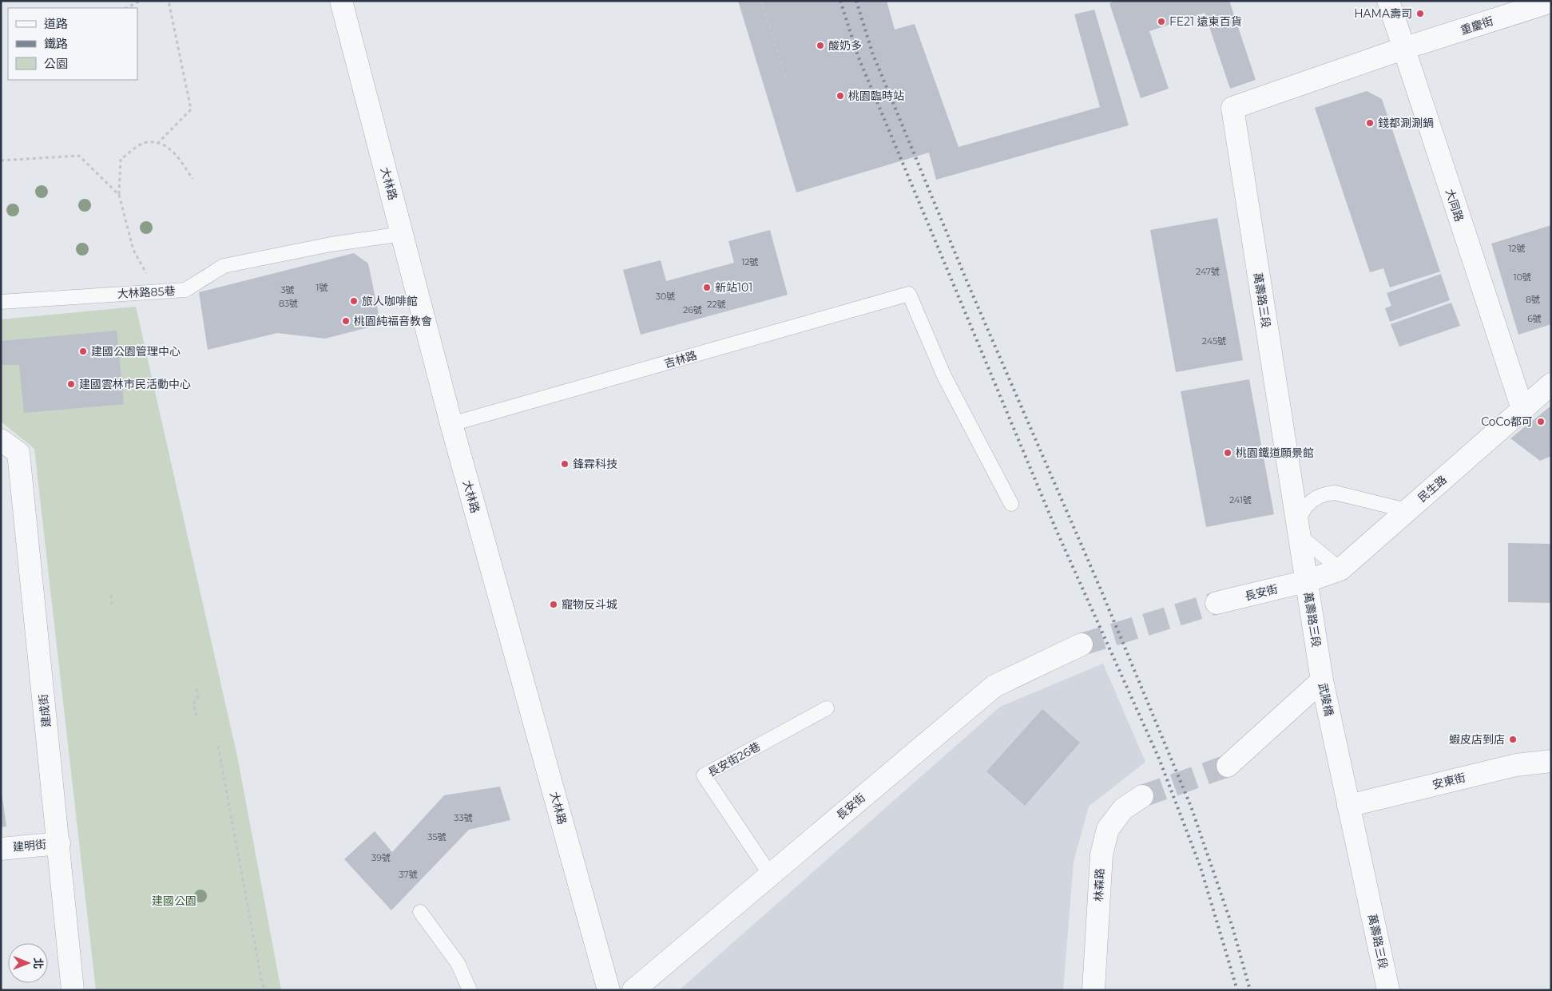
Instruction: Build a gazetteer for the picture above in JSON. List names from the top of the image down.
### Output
{
  "streets": {
    "street": [
      "重慶街",
      "大林路",
      "大同路",
      "萬壽路三段",
      "民生路",
      "長安街",
      "武陵橋",
      "建成街",
      "安東街",
      "建明街",
      "林森路"
    ],
    "lane": ["大林路85巷", "吉林路", "長安街26巷"]
  },
  "crossings": [
    ["重慶街", "大同路"],
    ["重慶街", "萬壽路三段"],
    ["大林路", "大林路85巷"],
    ["大林路", "吉林路"],
    ["大同路", "萬壽路三段"],
    ["大同路", "民生路"],
    ["萬壽路三段", "民生路"],
    ["萬壽路三段", "長安街"],
    ["萬壽路三段", "武陵橋"],
    ["萬壽路三段", "安東街"],
    ["民生路", "長安街"],
    ["長安街", "長安街26巷"],
    ["建成街", "建明街"]
  ],
  "parks": ["建國公園"],
  "places": [
    "HAMA壽司",
    "FE21 遠東百貨",
    "酸奶多",
    "桃園臨時站",
    "錢都涮涮鍋",
    "新站101",
    "旅人咖啡館",
    "桃園純福音教會",
    "建國公園管理中心",
    "建國雲林市民活動中心",
    "CoCo都可",
    "桃園鐵道願景館",
    "鋒霖科技",
    "寵物反斗城",
    "蝦皮店到店"
  ],
  "house_numbers": [
    "12號",
    "12號",
    "247號",
    "10號",
    "1號",
    "3號",
    "30號",
    "8號",
    "83號",
    "22號",
    "26號",
    "6號",
    "245號",
    "241號",
    "33號",
    "35號",
    "39號",
    "37號"
  ],
  "legend": ["道路", "鐵路", "公園"],
  "north": "right"
}
